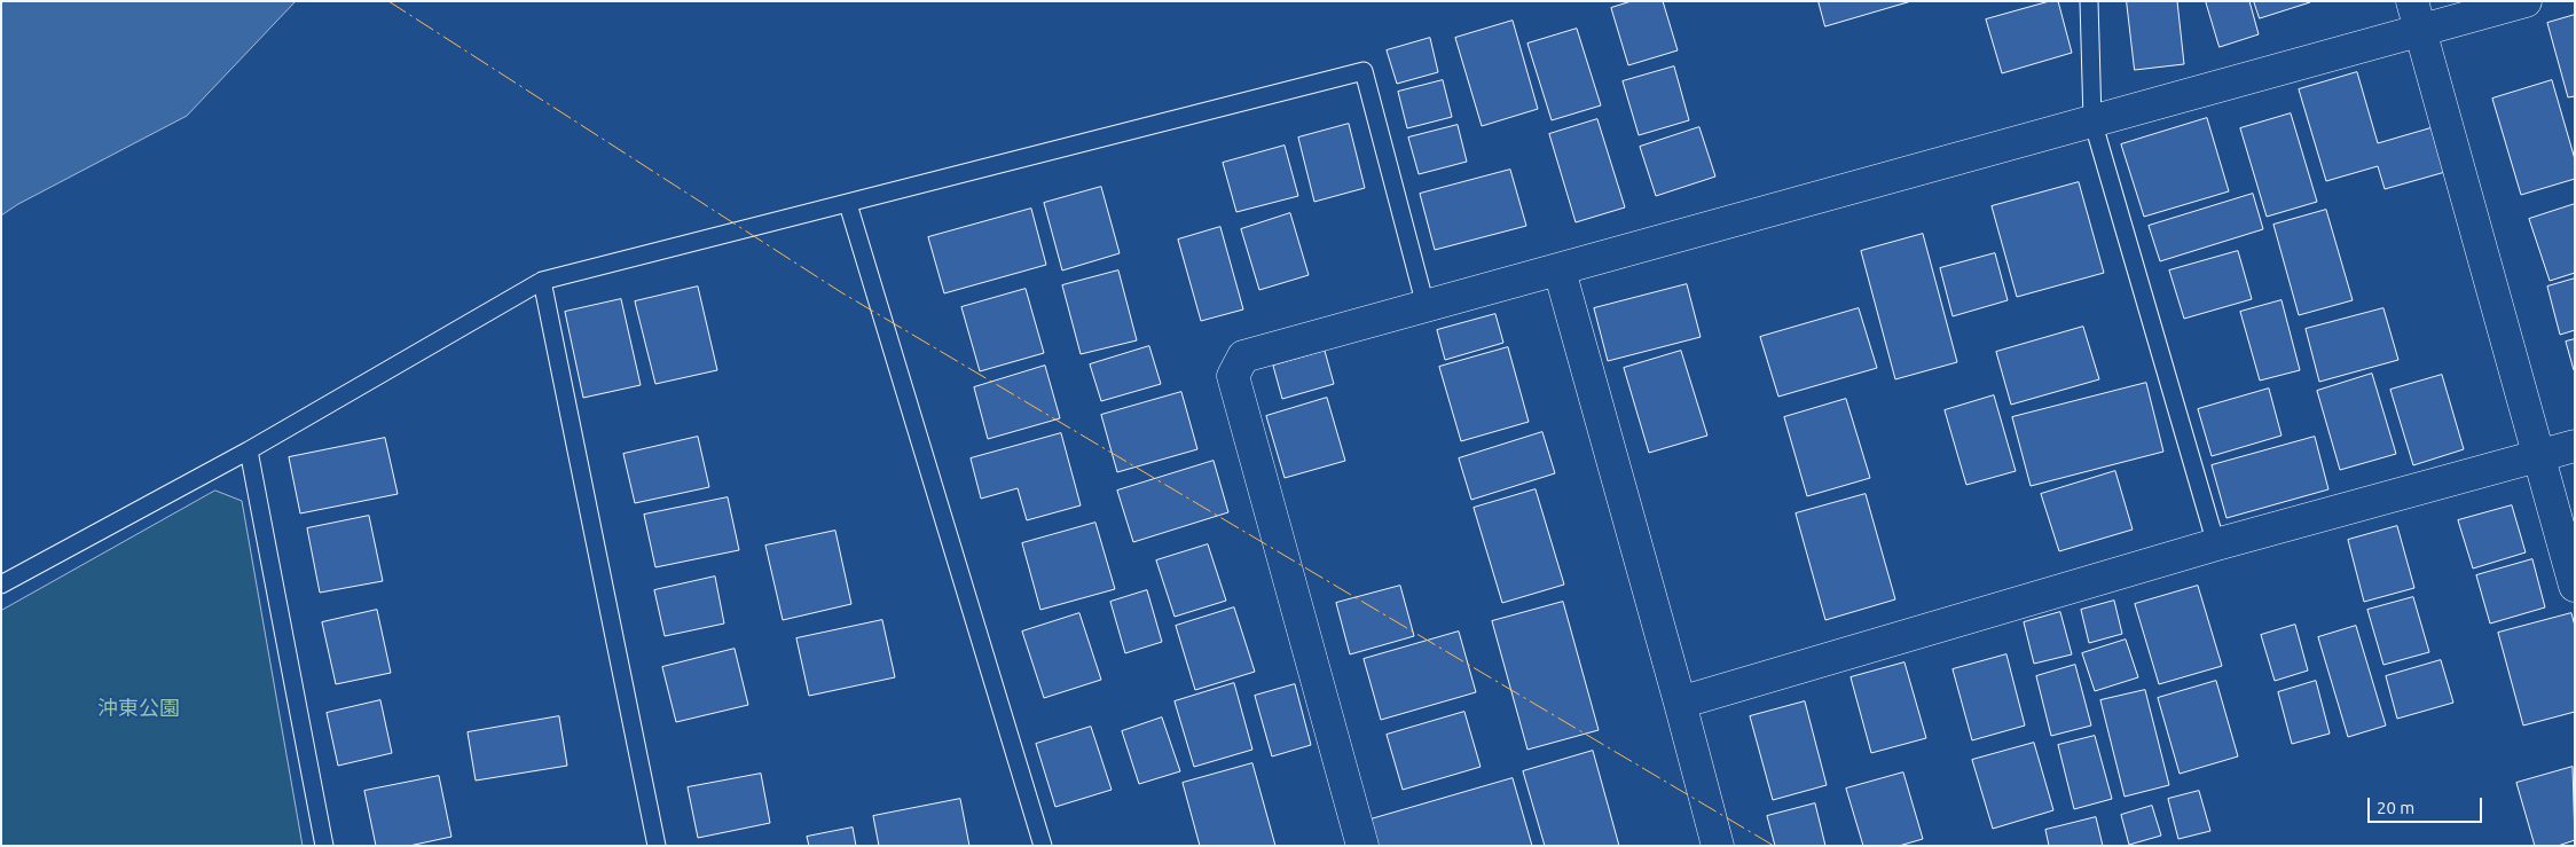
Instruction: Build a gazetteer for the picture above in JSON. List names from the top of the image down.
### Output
{
  "parks": ["沖東公園"],
  "scale_bar": "20 m"
}
